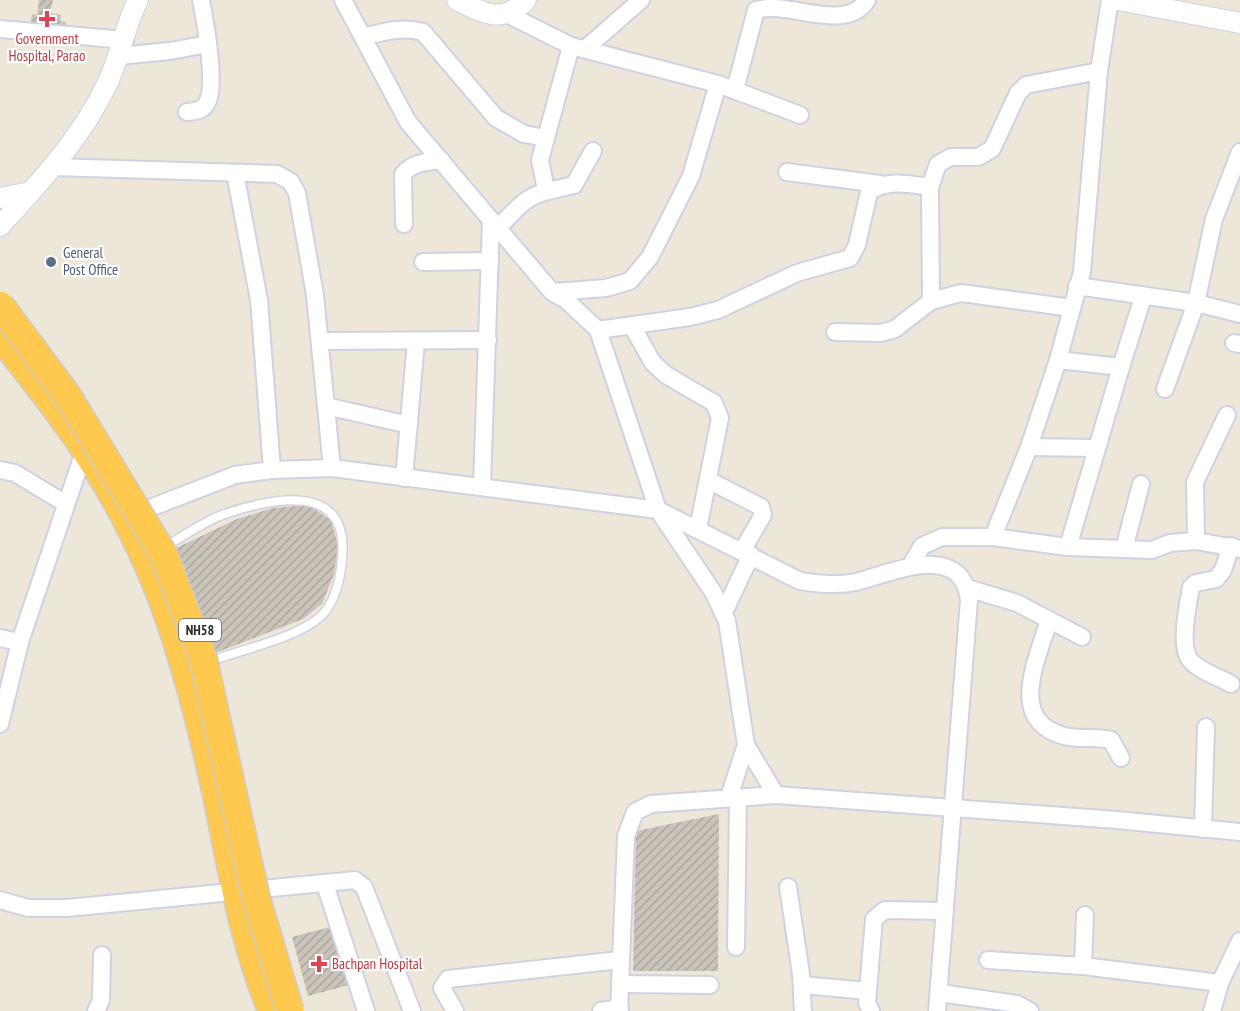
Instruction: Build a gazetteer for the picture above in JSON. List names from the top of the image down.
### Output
{
  "streets": {
    "highway": ["NH58"]
  },
  "places": {
    "health": ["Government Hospital, Parao", "Bachpan Hospital"],
    "other": ["General Post Office"]
  }
}
